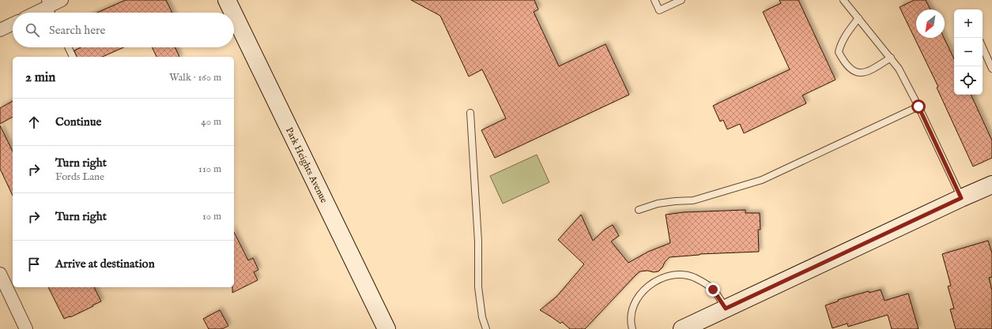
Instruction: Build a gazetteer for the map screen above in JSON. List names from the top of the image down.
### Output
{
  "streets": {
    "main road": ["Park Heights Avenue"]
  },
  "north": "bottom left",
  "page": {
    "map_buttons": ["+", "−"],
    "search": "Search here",
    "heading": ["2 min", "Walk · 160 m"],
    "list": [
      ["Continue", "40 m"],
      ["Turn right", "Fords Lane", "110 m"],
      ["Turn right", "10 m"],
      "Arrive at destination"
    ]
  }
}
